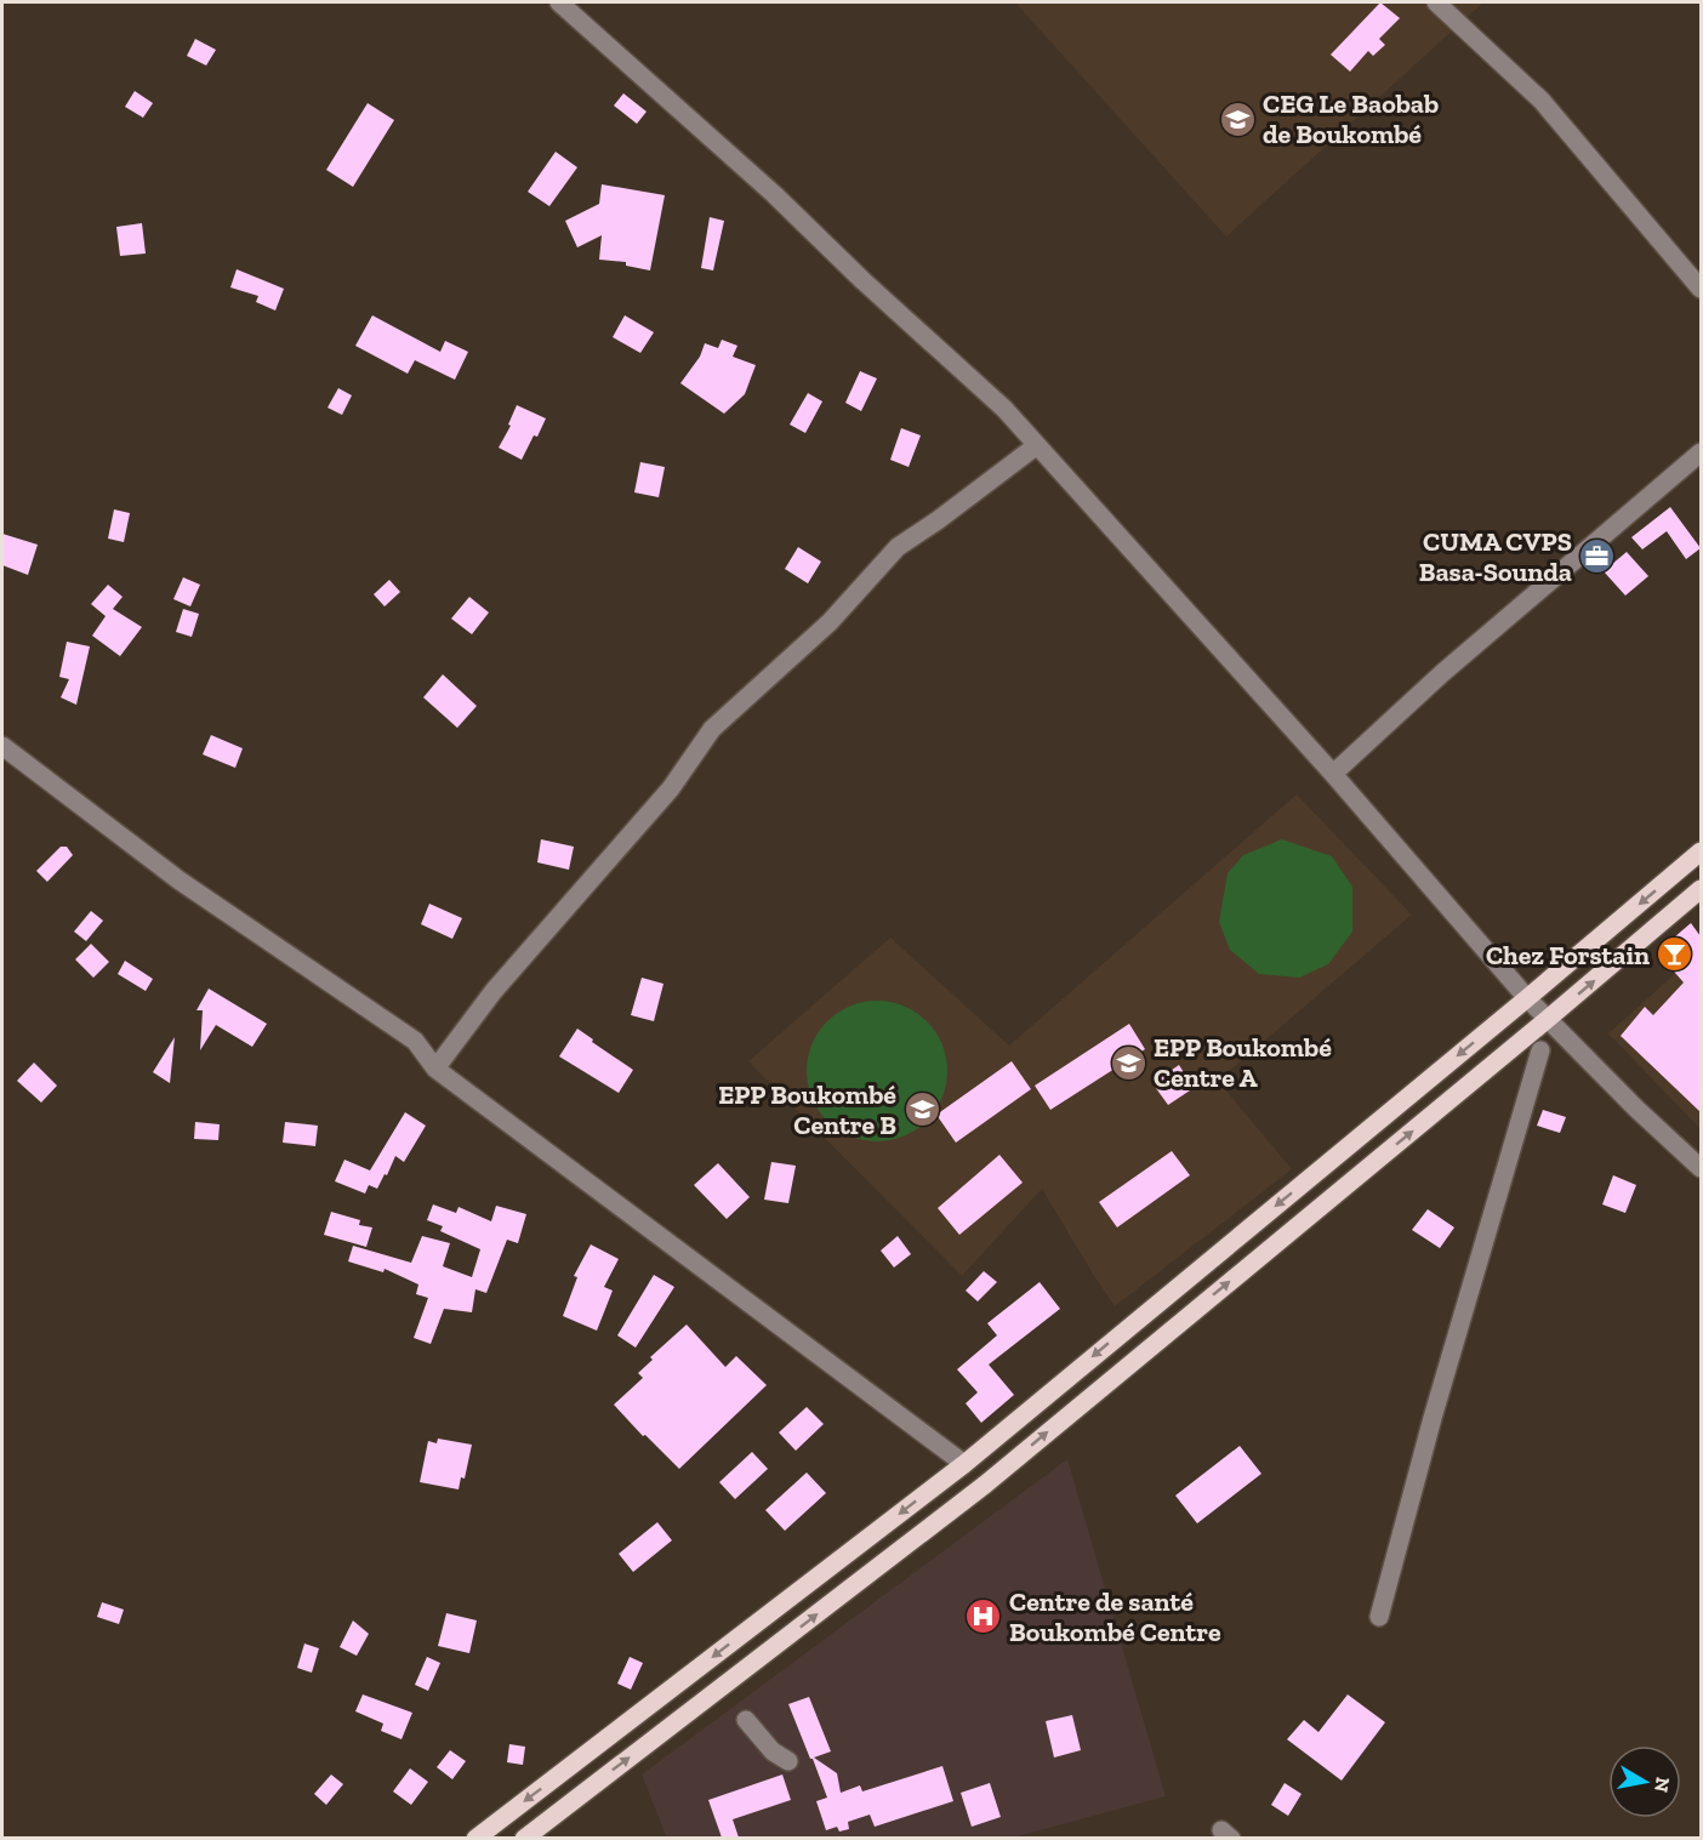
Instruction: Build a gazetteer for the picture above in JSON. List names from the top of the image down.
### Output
{
  "places": {
    "school or university": ["CEG Le Baobab de Boukombé", "EPP Boukombé Centre A", "EPP Boukombé Centre B"],
    "office": ["CUMA CVPS Basa-Sounda"],
    "bar": ["Chez Forstain"],
    "hospital": ["Centre de santé Boukombé Centre"]
  },
  "north": "right"
}
